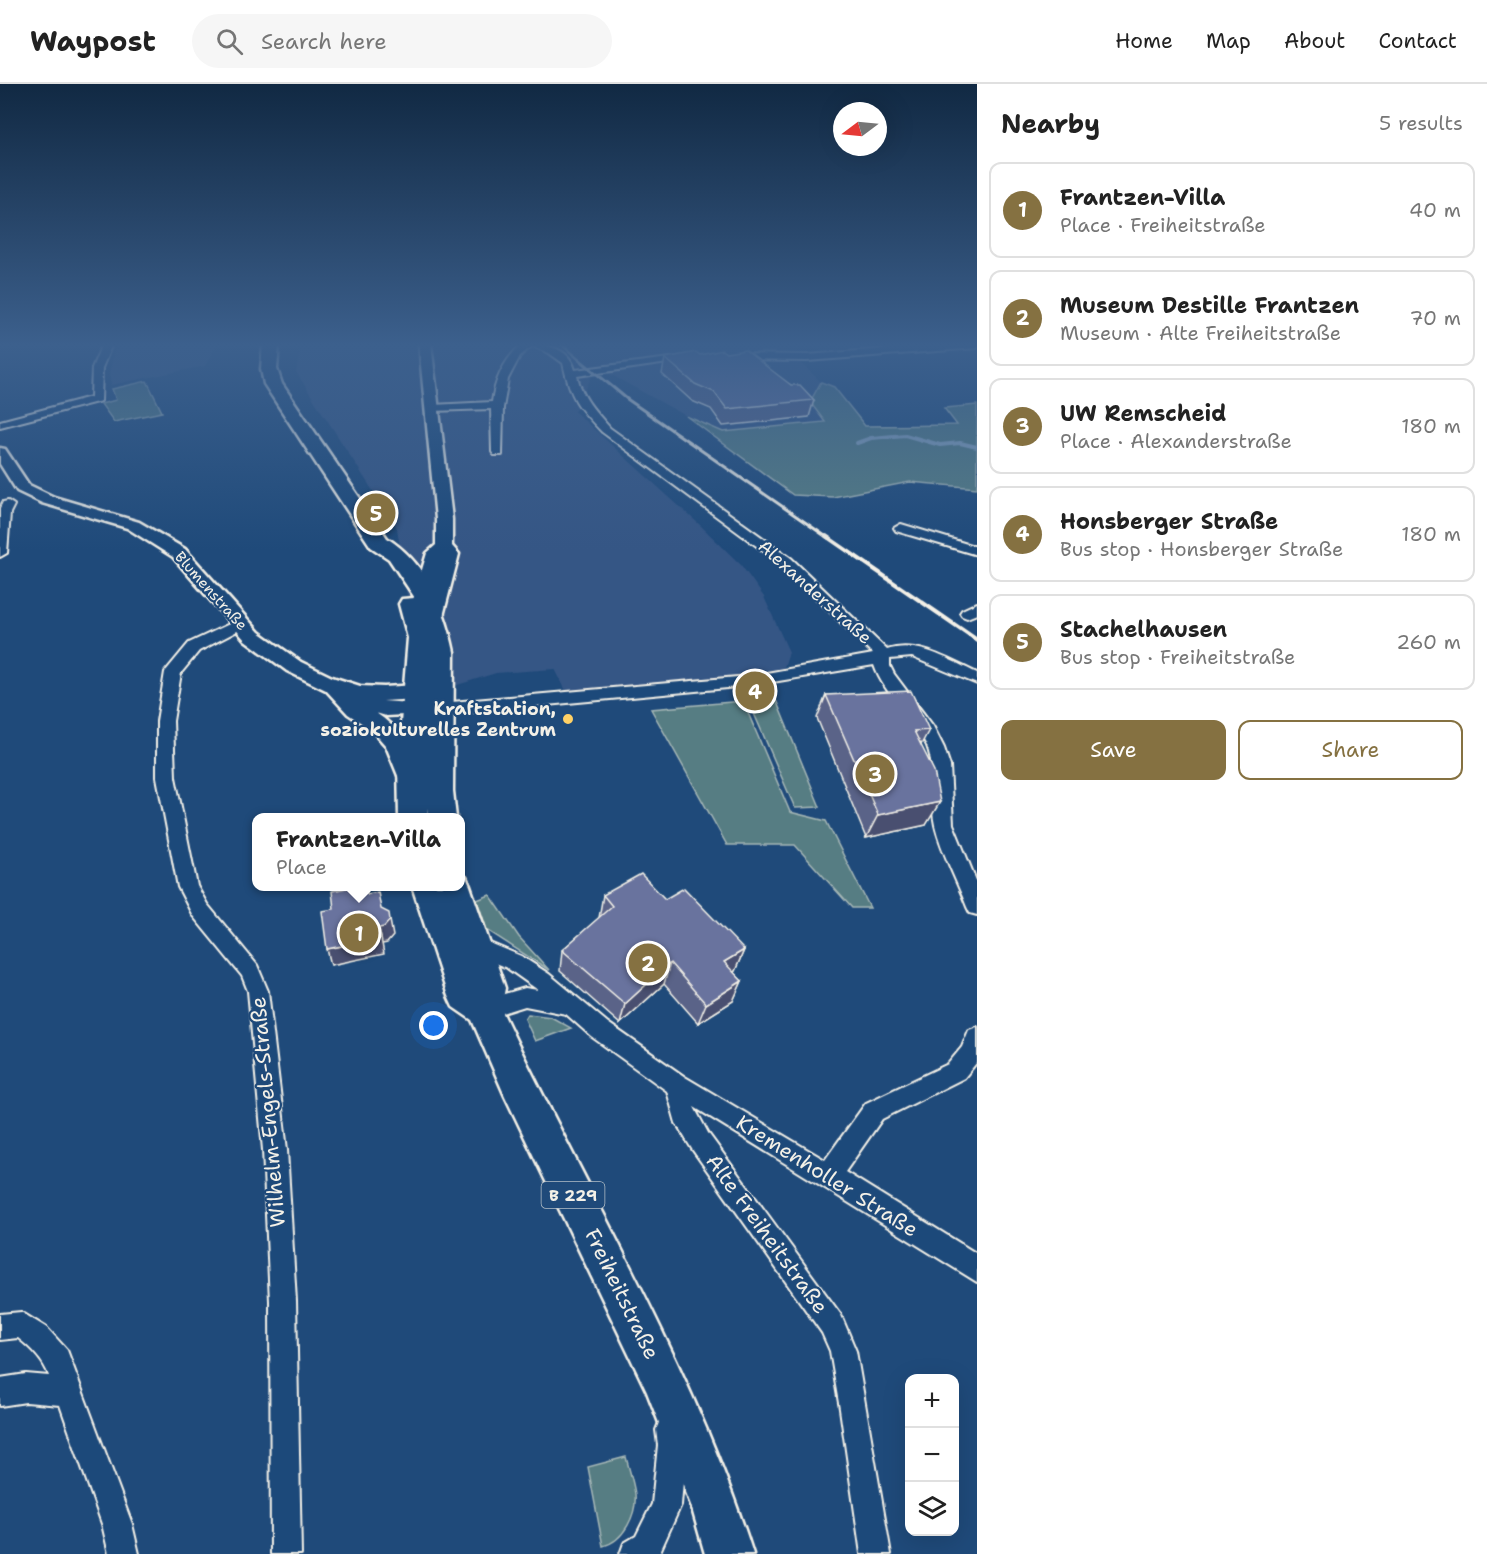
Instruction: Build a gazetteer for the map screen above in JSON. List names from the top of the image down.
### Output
{
  "streets": {
    "main road": ["B 229", "Freiheitstraße"],
    "street": [
      "Blumenstraße",
      "Alexanderstraße",
      "Wilhelm-Engels-Straße",
      "Kremenholler Straße",
      "Alte Freiheitstraße"
    ]
  },
  "crossings": [
    ["Blumenstraße", "Wilhelm-Engels-Straße"],
    ["Kremenholler Straße", "Alte Freiheitstraße"]
  ],
  "places": ["Kraftstation, soziokulturelles Zentrum"],
  "north": "left",
  "page": {
    "header": "Waypost",
    "search": "Search here",
    "nav": [
      "Home",
      "Map",
      "About",
      "Contact"
    ],
    "heading": ["Nearby", "5 results"],
    "list": [
      {
        "mark": "1",
        "name": "Frantzen-Villa",
        "note": "Place · Freiheitstraße",
        "value": "40 m"
      },
      {
        "mark": "2",
        "name": "Museum Destille Frantzen",
        "note": "Museum · Alte Freiheitstraße",
        "value": "70 m"
      },
      {
        "mark": "3",
        "name": "UW Remscheid",
        "note": "Place · Alexanderstraße",
        "value": "180 m"
      },
      {
        "mark": "4",
        "name": "Honsberger Straße",
        "note": "Bus stop · Honsberger Straße",
        "value": "180 m"
      },
      {
        "mark": "5",
        "name": "Stachelhausen",
        "note": "Bus stop · Freiheitstraße",
        "value": "260 m"
      }
    ],
    "pins": [
      "5",
      "4",
      "3",
      "1",
      "2"
    ],
    "buttons": ["Save", "Share"],
    "popup": ["Frantzen-Villa", "Place"],
    "map_buttons": ["+", "−"]
  }
}
